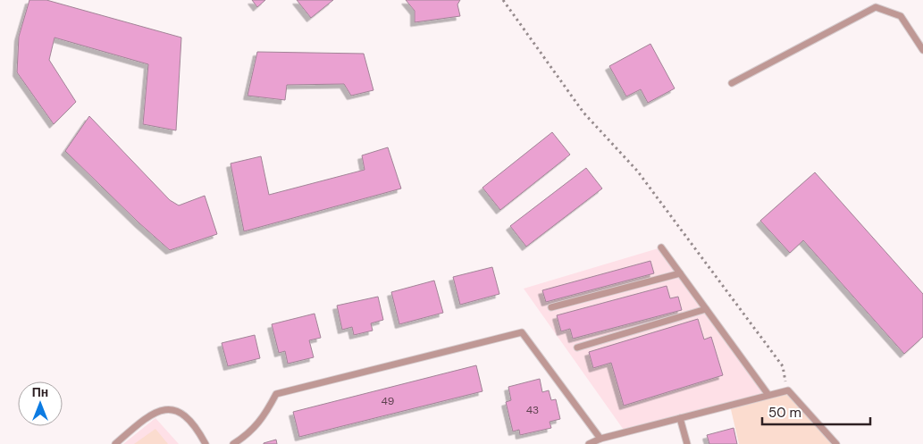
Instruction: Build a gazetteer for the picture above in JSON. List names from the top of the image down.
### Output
{
  "house_numbers": ["49", "43"],
  "scale_bar": "50 m",
  "north": "top"
}
